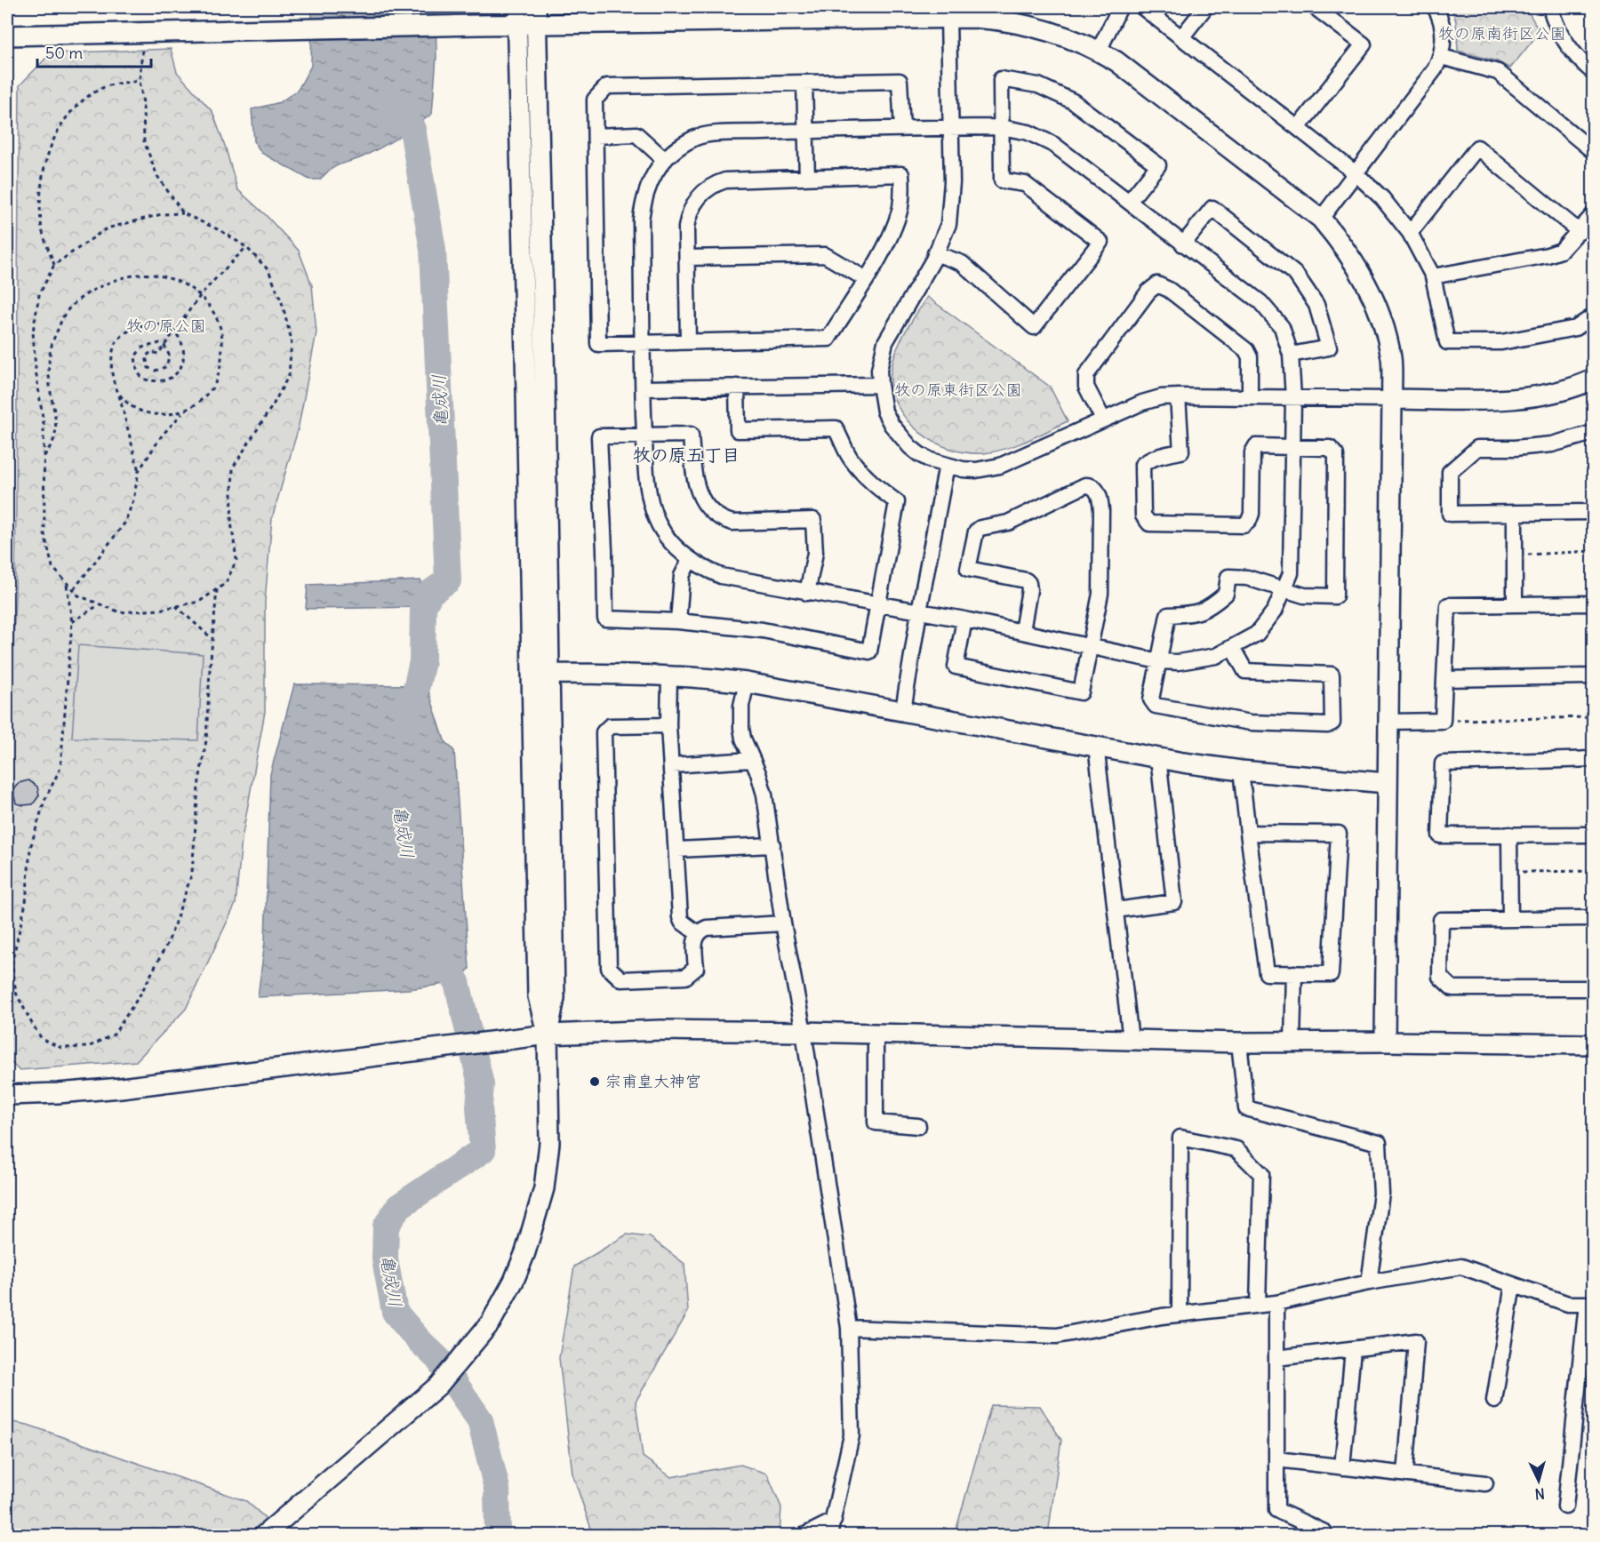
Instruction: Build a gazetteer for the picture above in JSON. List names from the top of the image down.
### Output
{
  "districts": ["牧の原五丁目"],
  "water": ["亀成川"],
  "parks": ["牧の原南街区公園", "牧の原公園", "牧の原東街区公園"],
  "places": ["宗甫皇大神宮"],
  "scale_bar": "50 m",
  "north": "bottom"
}
